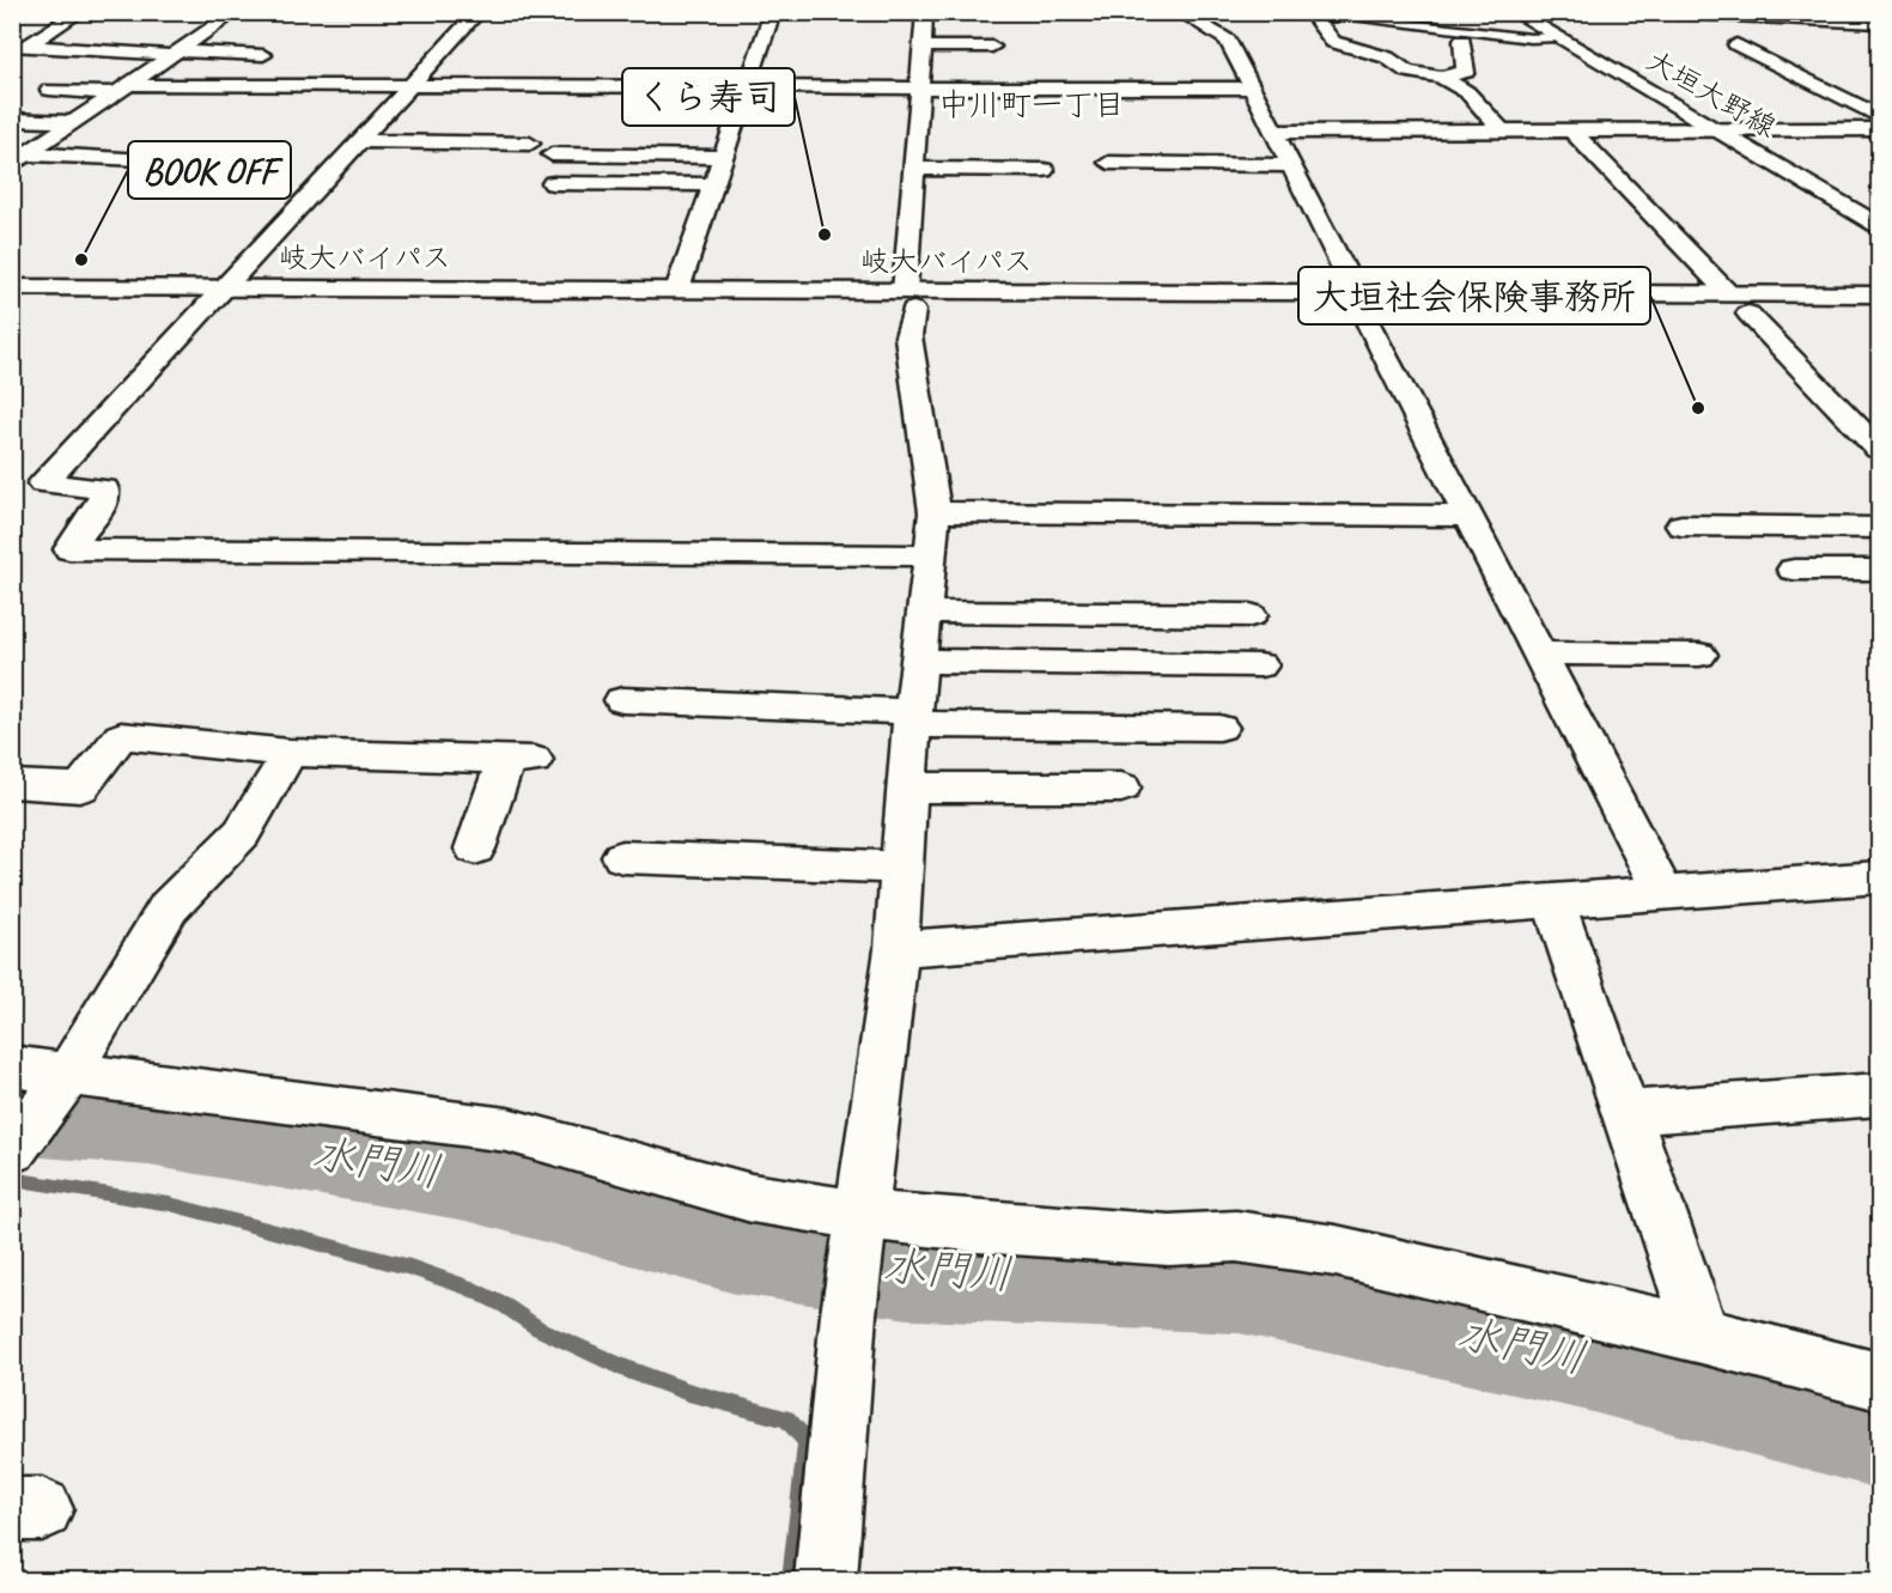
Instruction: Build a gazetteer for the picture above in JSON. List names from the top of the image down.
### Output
{
  "streets": {
    "main road": ["大垣大野線", "岐大バイパス"]
  },
  "districts": ["中川町一丁目"],
  "water": ["水門川"],
  "places": ["くら寿司", "BOOK OFF", "大垣社会保険事務所"]
}
